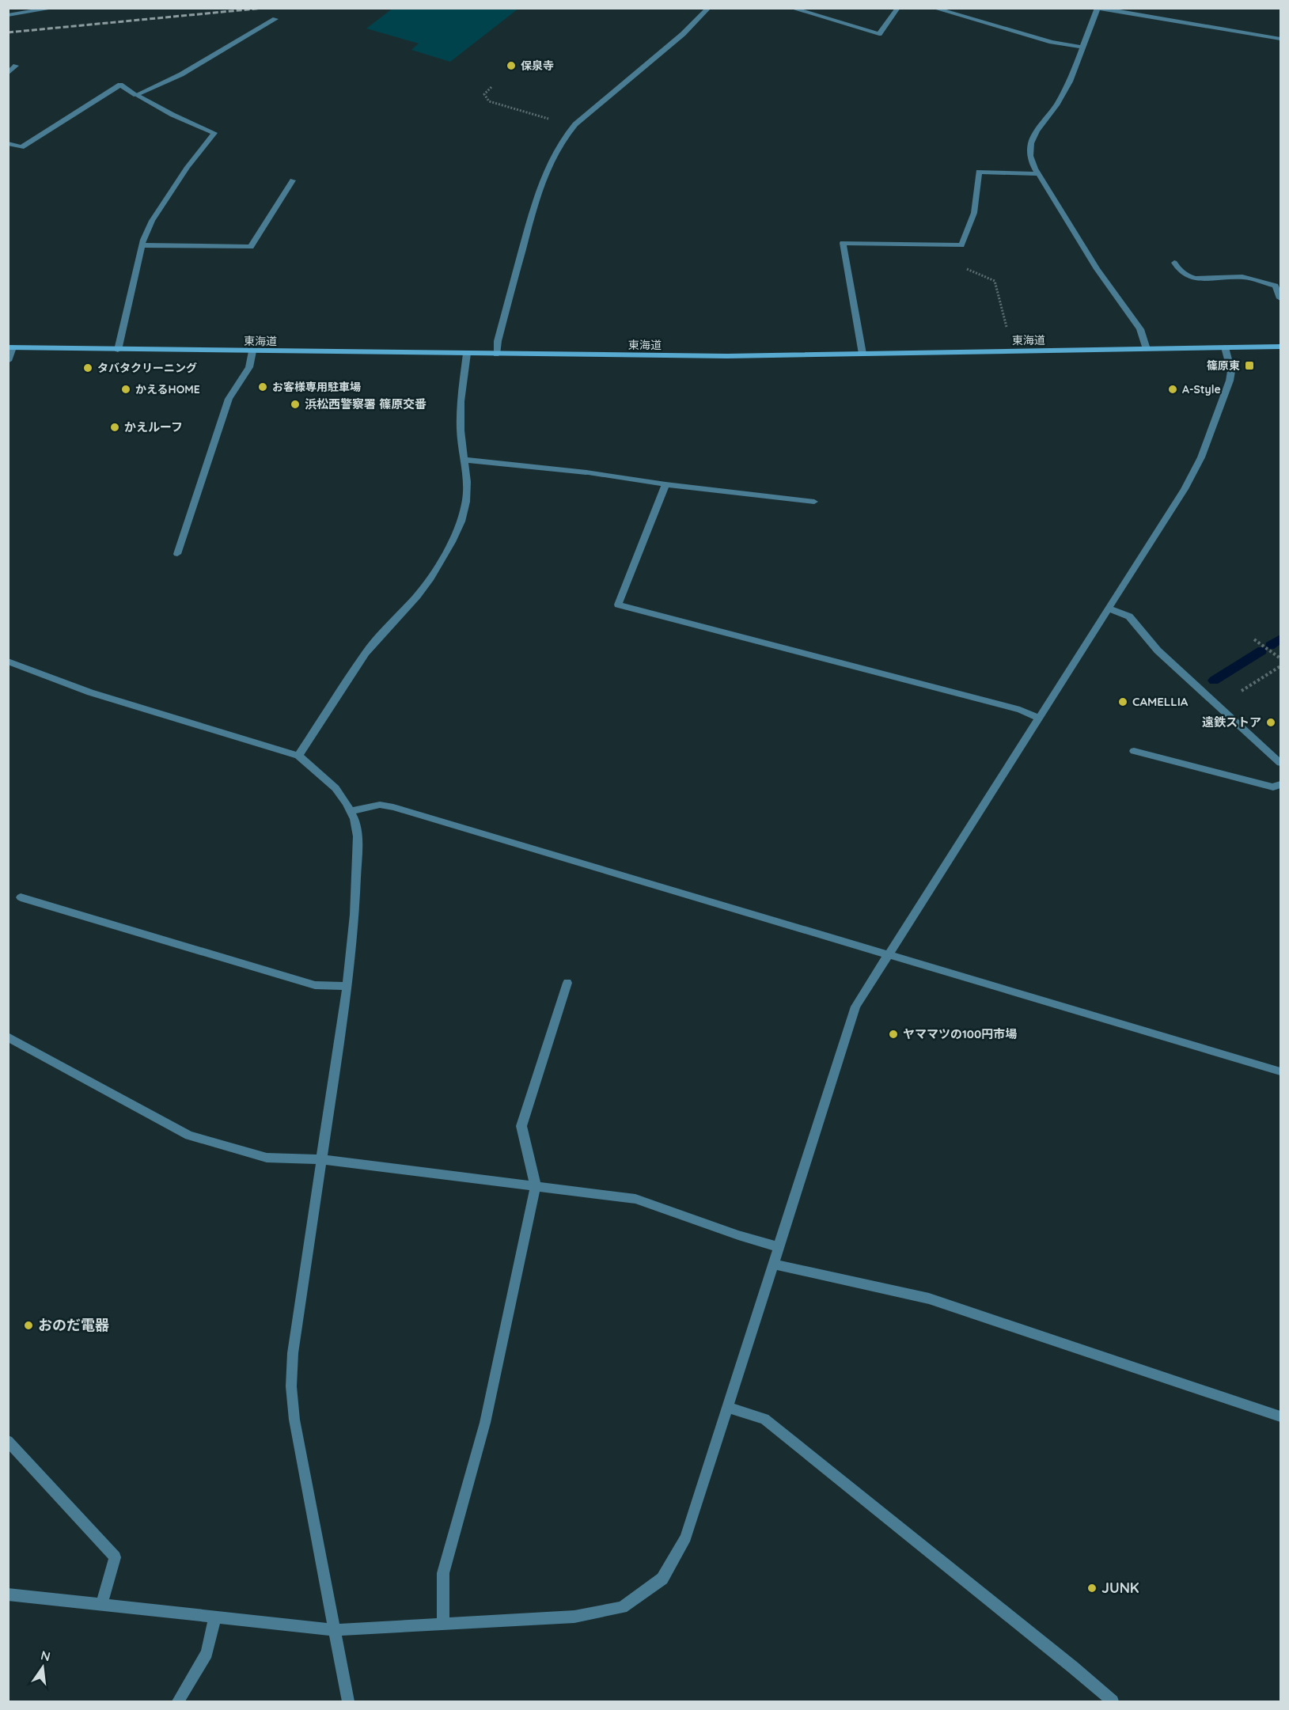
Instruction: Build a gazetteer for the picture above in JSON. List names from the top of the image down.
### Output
{
  "streets": {
    "main road": ["東海道"]
  },
  "places": {
    "other": [
      "保泉寺",
      "タバタクリーニング",
      "お客様専用駐車場",
      "かえるHOME",
      "A-Style",
      "浜松西警察署 篠原交番",
      "かえルーフ",
      "CAMELLIA",
      "遠鉄ストア",
      "ヤママツの100円市場",
      "おのだ電器",
      "JUNK"
    ],
    "transit": ["篠原東"]
  },
  "north": "top"
}
